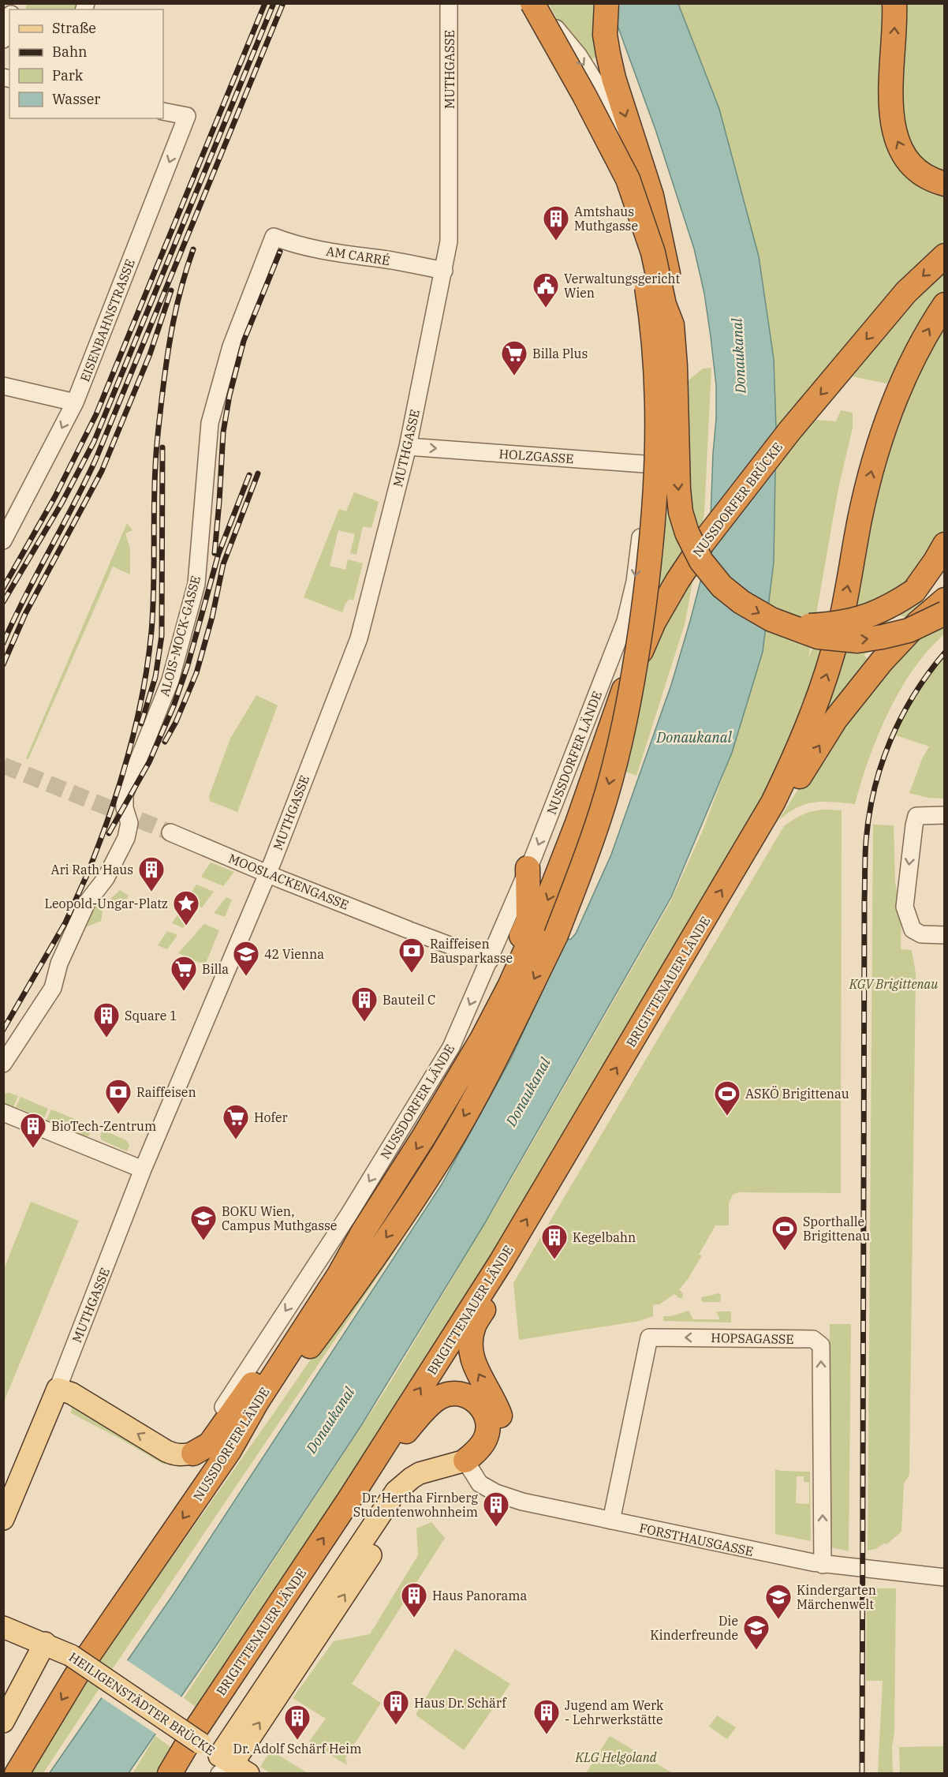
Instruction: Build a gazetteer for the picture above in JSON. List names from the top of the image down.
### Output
{
  "streets": {
    "highway": ["NUSSDORFER BRÜCKE", "NUSSDORFER LÄNDE", "BRIGITTENAUER LÄNDE"],
    "main road": ["MUTHGASSE", "HEILIGENSTÄDTER BRÜCKE"],
    "street": [
      "AM CARRÉ",
      "EISENBAHNSTRASSE",
      "HOLZGASSE",
      "ALOIS-MOCK-GASSE",
      "MOOSLACKENGASSE",
      "HOPSAGASSE",
      "FORSTHAUSGASSE"
    ]
  },
  "crossings": [
    ["MUTHGASSE", "AM CARRÉ"],
    ["MUTHGASSE", "HOLZGASSE"],
    ["MUTHGASSE", "MOOSLACKENGASSE"],
    ["AM CARRÉ", "ALOIS-MOCK-GASSE"],
    ["HOLZGASSE", "NUSSDORFER LÄNDE"],
    ["NUSSDORFER BRÜCKE", "NUSSDORFER LÄNDE"],
    ["NUSSDORFER LÄNDE", "MOOSLACKENGASSE"],
    ["NUSSDORFER LÄNDE", "HEILIGENSTÄDTER BRÜCKE"],
    ["HOPSAGASSE", "FORSTHAUSGASSE"]
  ],
  "one_way": ["EISENBAHNSTRASSE", "HOLZGASSE", "NUSSDORFER LÄNDE"],
  "water": ["Donaukanal"],
  "parks": ["KGV Brigittenau", "KLG Helgoland"],
  "places": {
    "building": [
      "Amtshaus Muthgasse",
      "Ari Rath Haus",
      "Bauteil C",
      "Square 1",
      "BioTech-Zentrum",
      "Kegelbahn",
      "Dr. Hertha Firnberg Studentenwohnheim",
      "Haus Panorama",
      "Haus Dr. Schärf",
      "Jugend am Werk - Lehrwerkstätte",
      "Dr. Adolf Schärf Heim"
    ],
    "public building": ["Verwaltungsgericht Wien"],
    "supermarket": ["Billa Plus", "Billa", "Hofer"],
    "place": ["Leopold-Ungar-Platz"],
    "bank": ["Raiffeisen Bausparkasse", "Raiffeisen"],
    "school or university": [
      "42 Vienna",
      "BOKU Wien, Campus Muthgasse",
      "Kindergarten Märchenwelt",
      "Die Kinderfreunde"
    ],
    "sports": ["ASKÖ Brigittenau", "Sporthalle Brigittenau"]
  },
  "legend": [
    "Straße",
    "Bahn",
    "Park",
    "Wasser"
  ]
}
